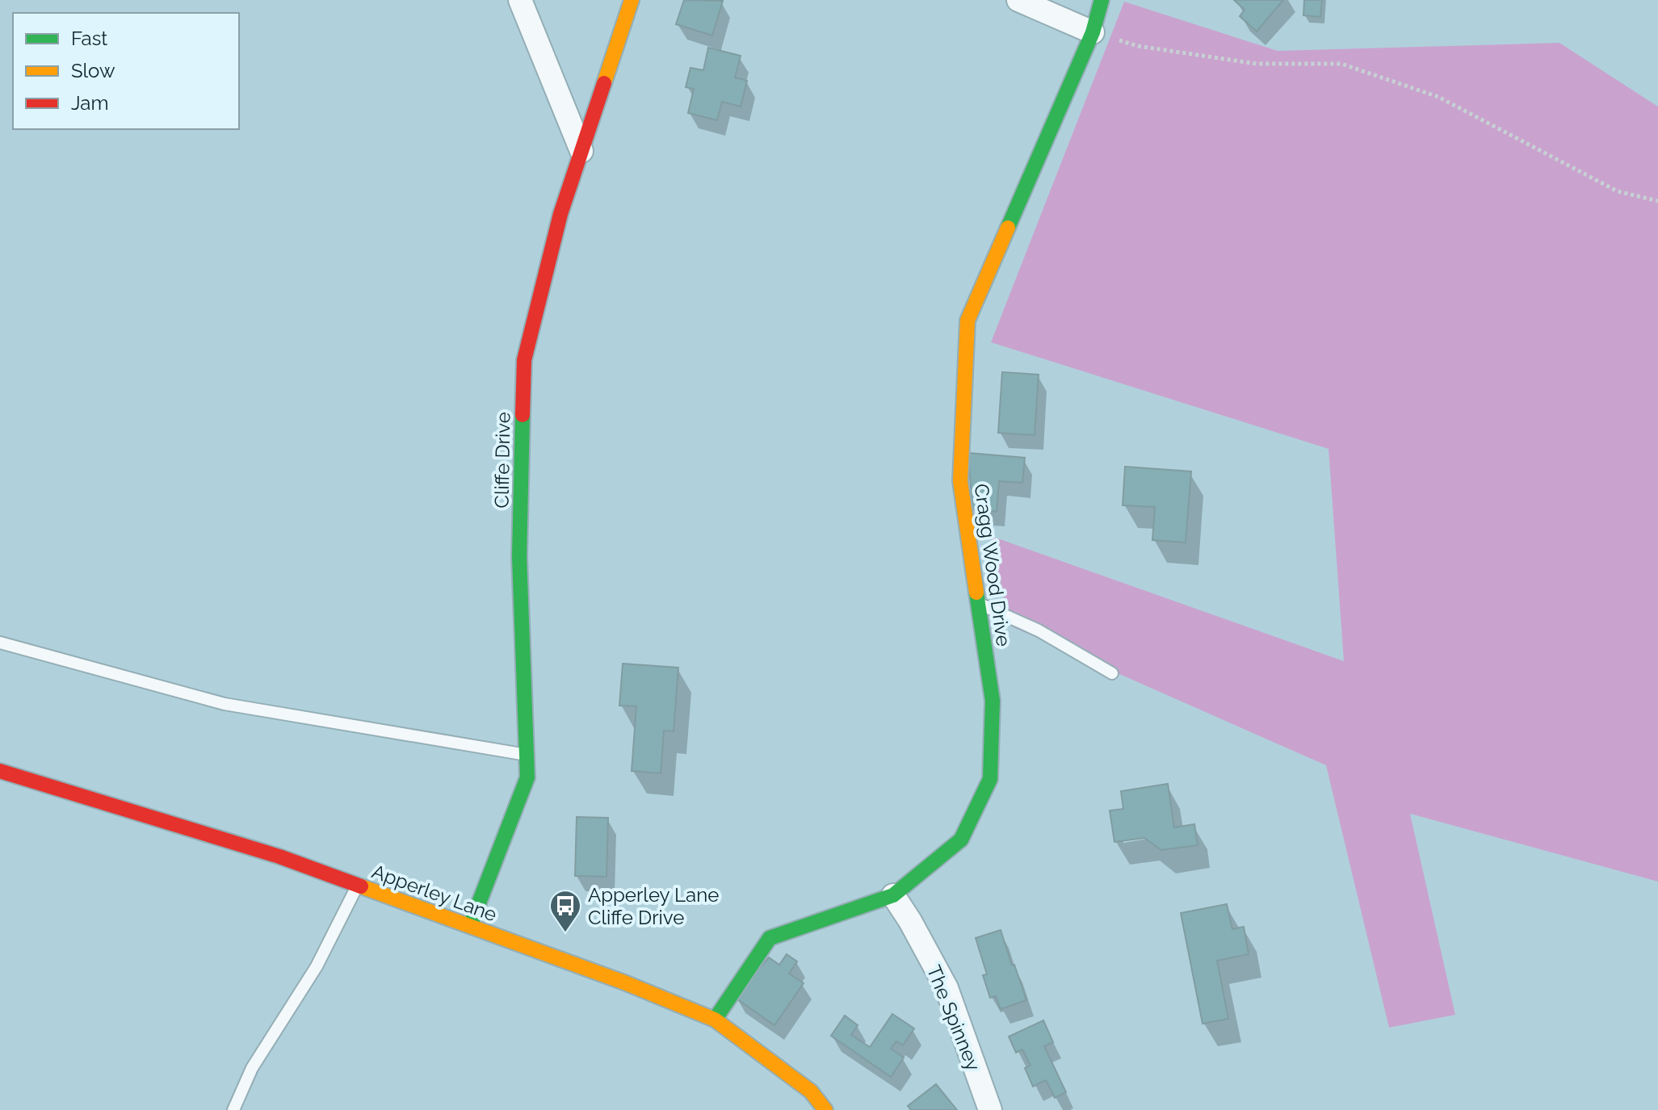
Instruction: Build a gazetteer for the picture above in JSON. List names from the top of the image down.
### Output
{
  "streets": {
    "main road": ["Cliffe Drive", "Cragg Wood Drive", "Apperley Lane"],
    "street": ["The Spinney"]
  },
  "crossings": [
    ["Cliffe Drive", "Apperley Lane"],
    ["Cragg Wood Drive", "Apperley Lane"],
    ["Cragg Wood Drive", "The Spinney"]
  ],
  "places": {
    "bus stop": ["Apperley Lane Cliffe Drive"]
  },
  "legend": ["Fast", "Slow", "Jam"]
}
